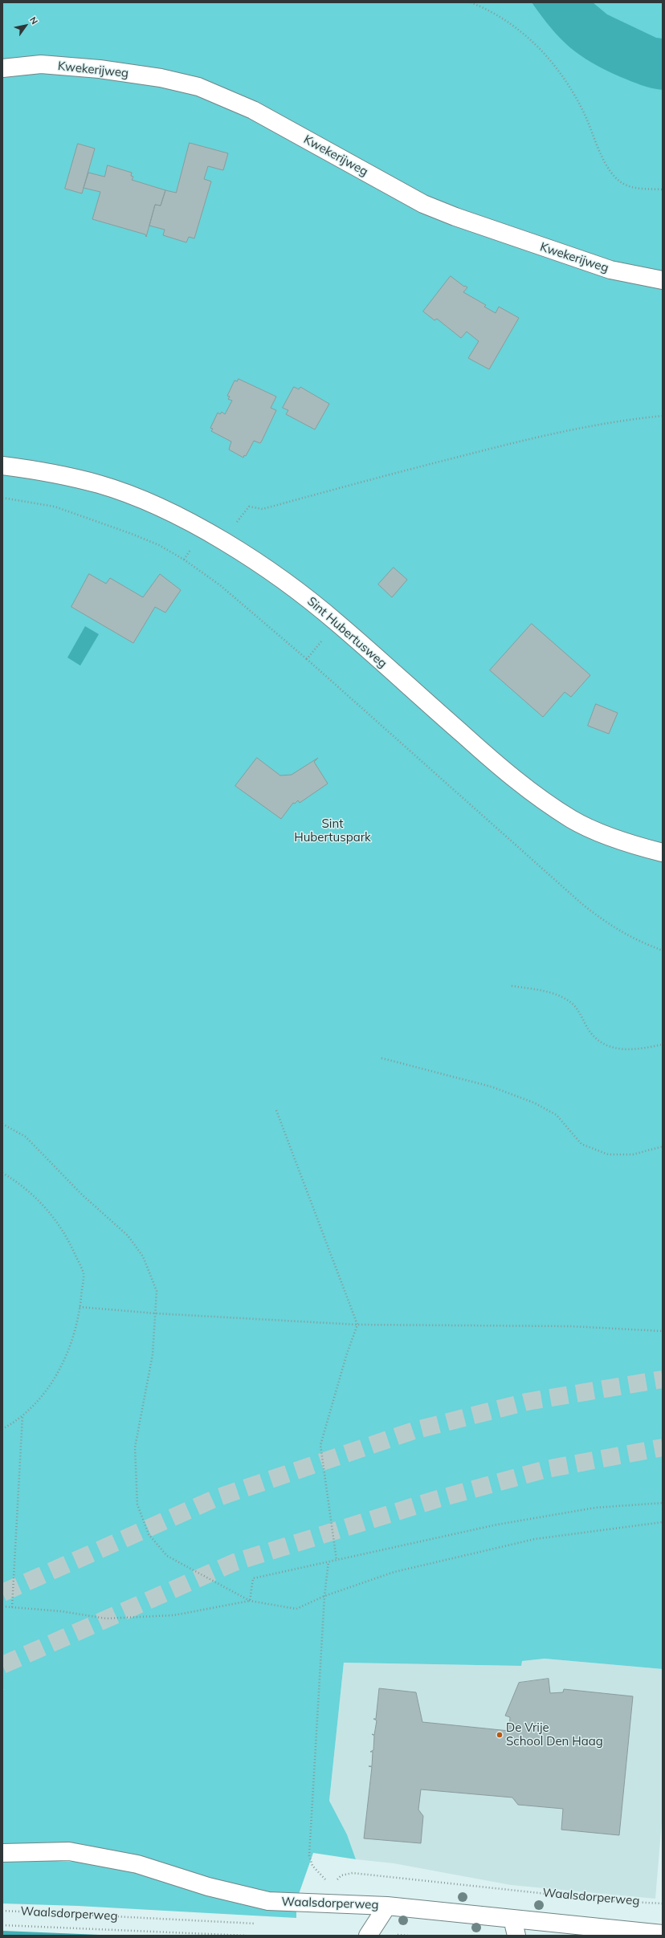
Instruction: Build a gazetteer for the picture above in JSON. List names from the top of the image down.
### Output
{
  "streets": {
    "street": ["Kwekerijweg", "Sint Hubertusweg", "Waalsdorperweg"]
  },
  "parks": ["Sint Hubertuspark"],
  "places": ["De Vrije School Den Haag"],
  "north": "top right"
}
